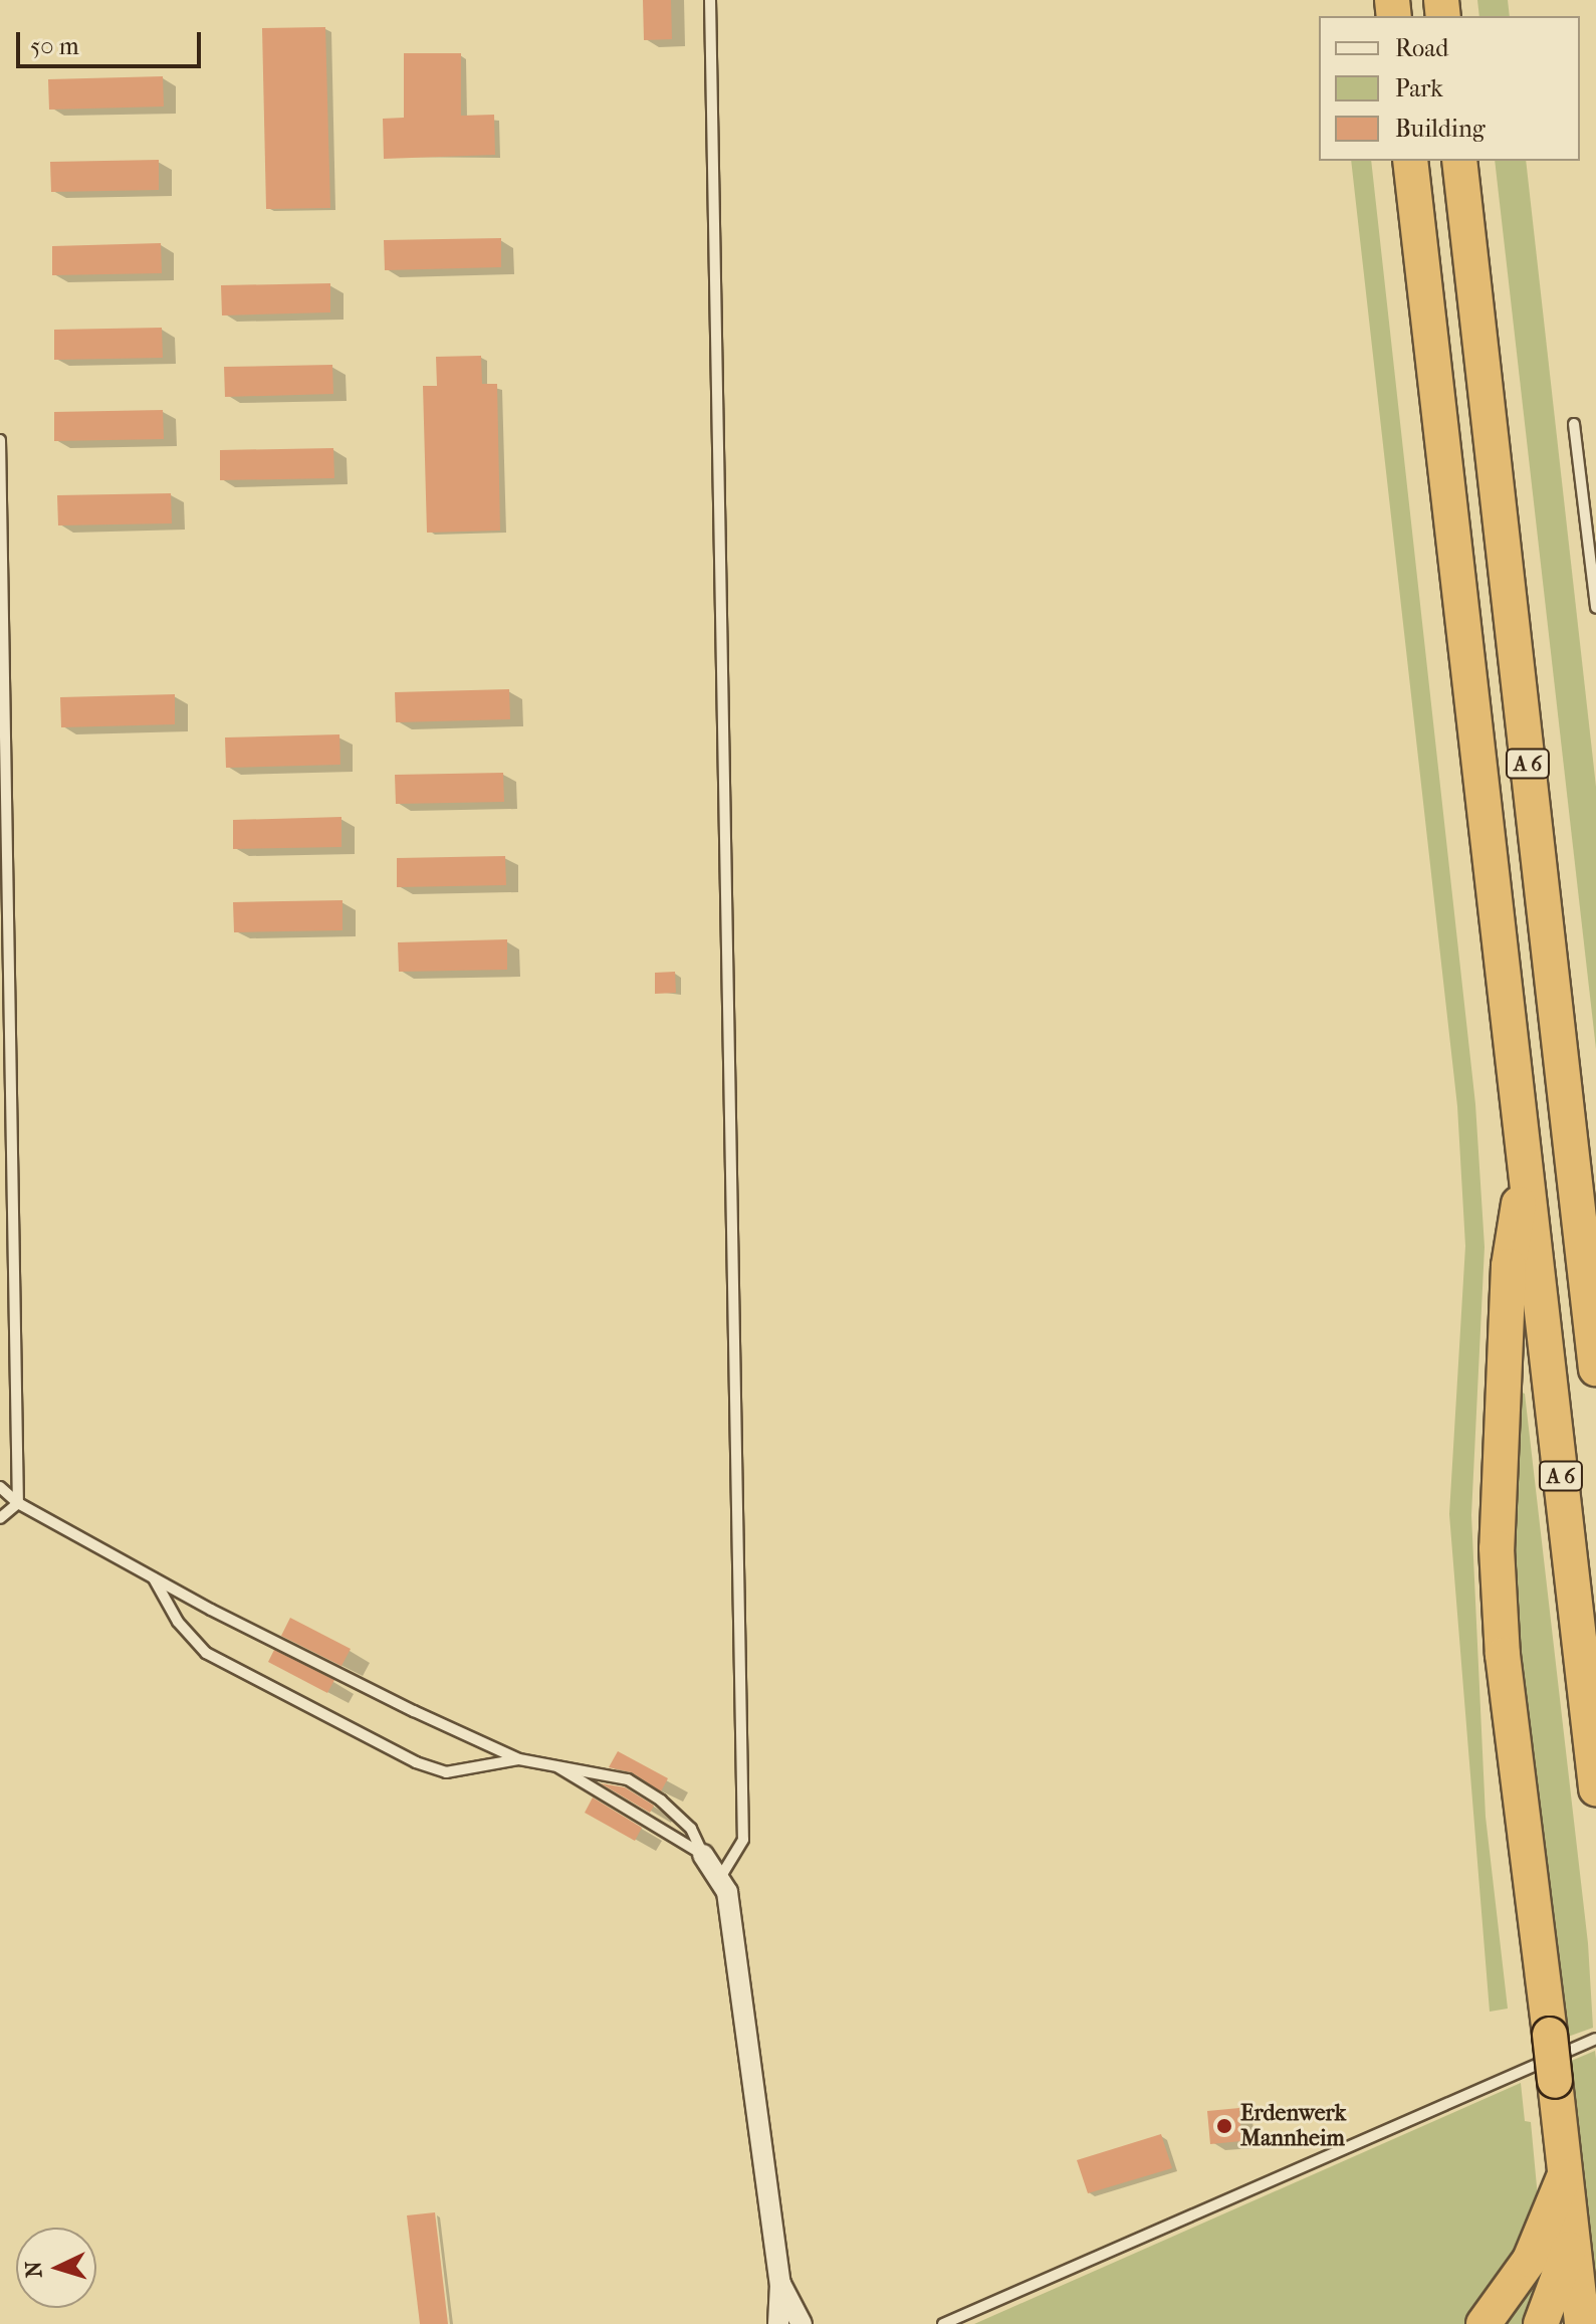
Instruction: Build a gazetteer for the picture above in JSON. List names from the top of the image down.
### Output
{
  "streets": {
    "highway": ["A 6"]
  },
  "places": ["Erdenwerk Mannheim"],
  "legend": ["Road", "Park", "Building"],
  "scale_bar": "50 m",
  "north": "left"
}
